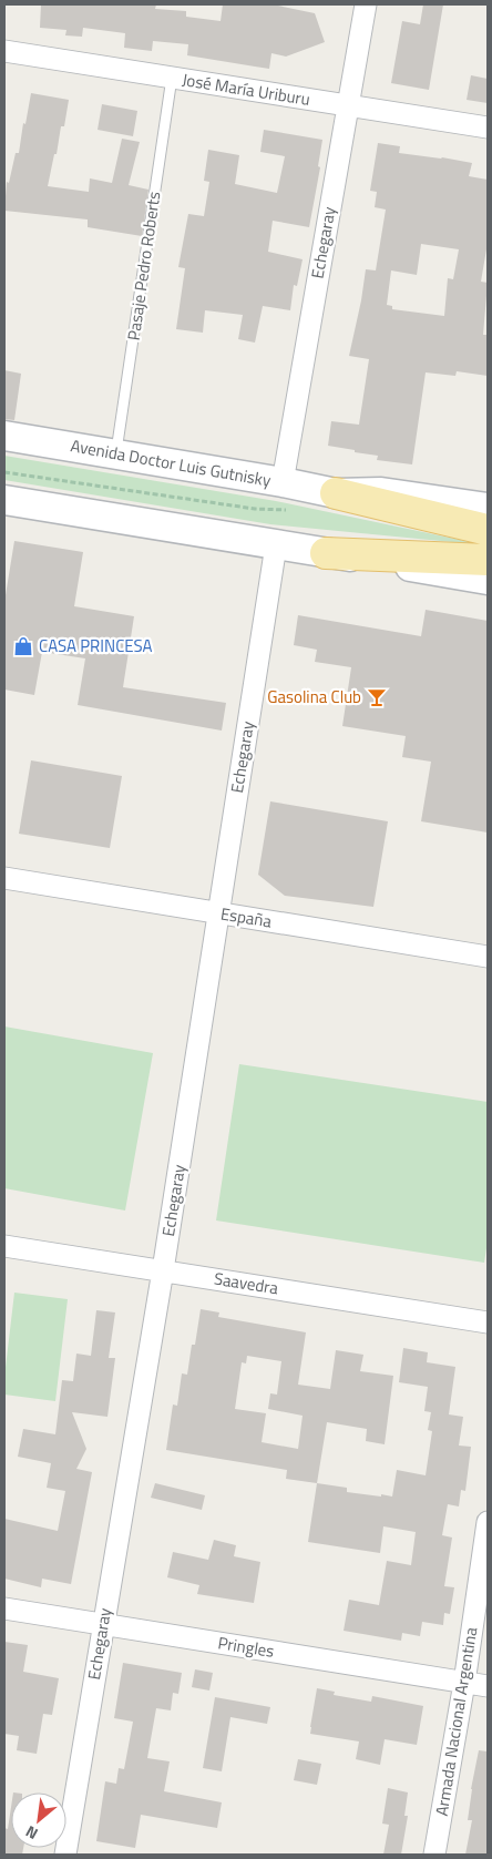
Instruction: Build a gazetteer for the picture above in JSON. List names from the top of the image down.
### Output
{
  "streets": {
    "main road": ["Avenida Doctor Luis Gutnisky"],
    "street": [
      "José María Uriburu",
      "Echegaray",
      "España",
      "Saavedra",
      "Pringles",
      "Armada Nacional Argentina"
    ],
    "lane": ["Pasaje Pedro Roberts"]
  },
  "crossings": [
    ["José María Uriburu", "Echegaray"],
    ["José María Uriburu", "Pasaje Pedro Roberts"],
    ["Echegaray", "Avenida Doctor Luis Gutnisky"],
    ["Echegaray", "España"],
    ["Echegaray", "Saavedra"],
    ["Echegaray", "Pringles"],
    ["Pasaje Pedro Roberts", "Avenida Doctor Luis Gutnisky"],
    ["Pringles", "Armada Nacional Argentina"]
  ],
  "places": {
    "shop": ["CASA PRINCESA"],
    "bar": ["Gasolina Club"]
  },
  "north": "bottom left"
}
